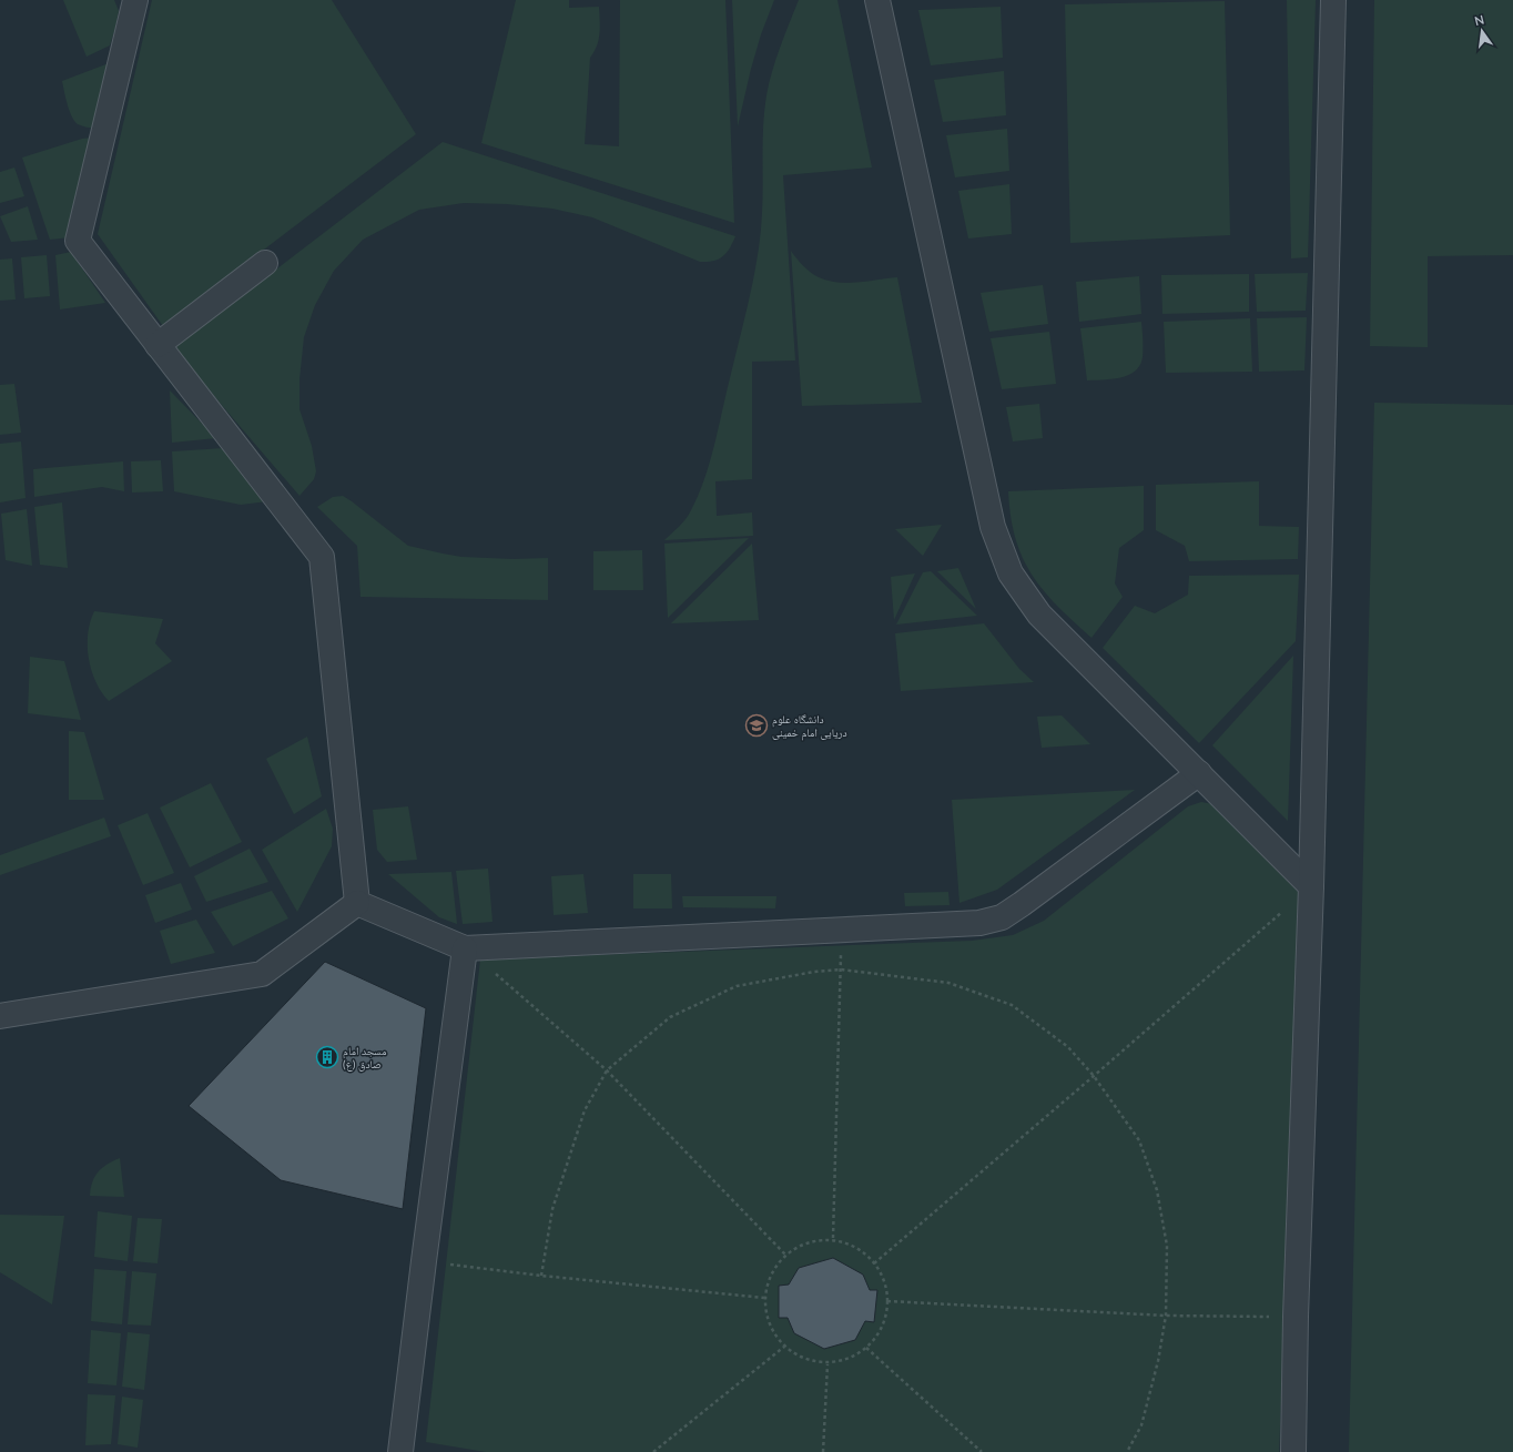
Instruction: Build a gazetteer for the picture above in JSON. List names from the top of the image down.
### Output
{
  "places": {
    "school or university": ["دانشگاه علوم دریایی امام خمینی"],
    "building": ["مسجد امام صادق (ع)"]
  },
  "north": "top"
}
